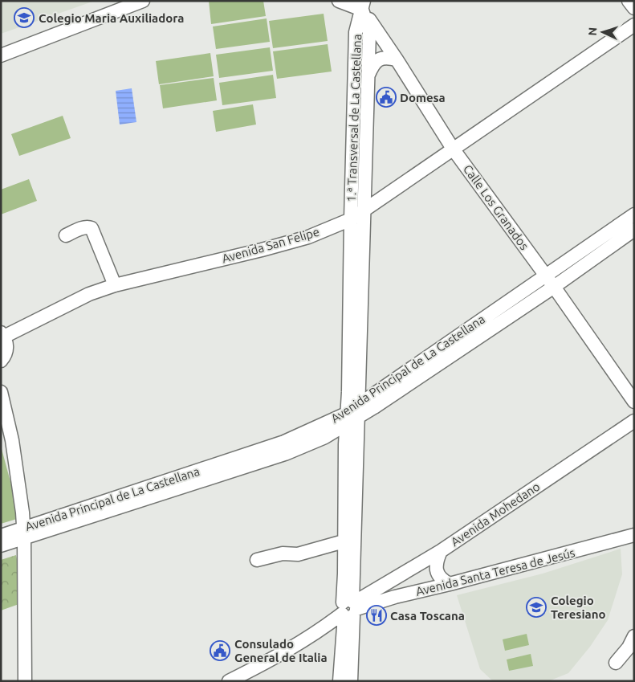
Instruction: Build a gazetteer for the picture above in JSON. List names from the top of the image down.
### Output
{
  "streets": {
    "street": [
      "1.ª Transversal de La Castellana",
      "Calle Los Granados",
      "Avenida San Felipe",
      "Avenida Principal de La Castellana",
      "Avenida Mohedano",
      "Avenida Santa Teresa de Jesús"
    ]
  },
  "crossings": [
    ["1.ª Transversal de La Castellana", "Calle Los Granados"],
    ["1.ª Transversal de La Castellana", "Avenida San Felipe"],
    ["1.ª Transversal de La Castellana", "Avenida Principal de La Castellana"],
    ["1.ª Transversal de La Castellana", "Avenida Mohedano"],
    ["1.ª Transversal de La Castellana", "Avenida Santa Teresa de Jesús"],
    ["Calle Los Granados", "Avenida San Felipe"],
    ["Calle Los Granados", "Avenida Principal de La Castellana"],
    ["Avenida Mohedano", "Avenida Santa Teresa de Jesús"]
  ],
  "places": {
    "school or university": ["Colegio Maria Auxiliadora", "Colegio Teresiano"],
    "public building": ["Domesa", "Consulado General de Italia"],
    "restaurant": ["Casa Toscana"]
  },
  "north": "left"
}
